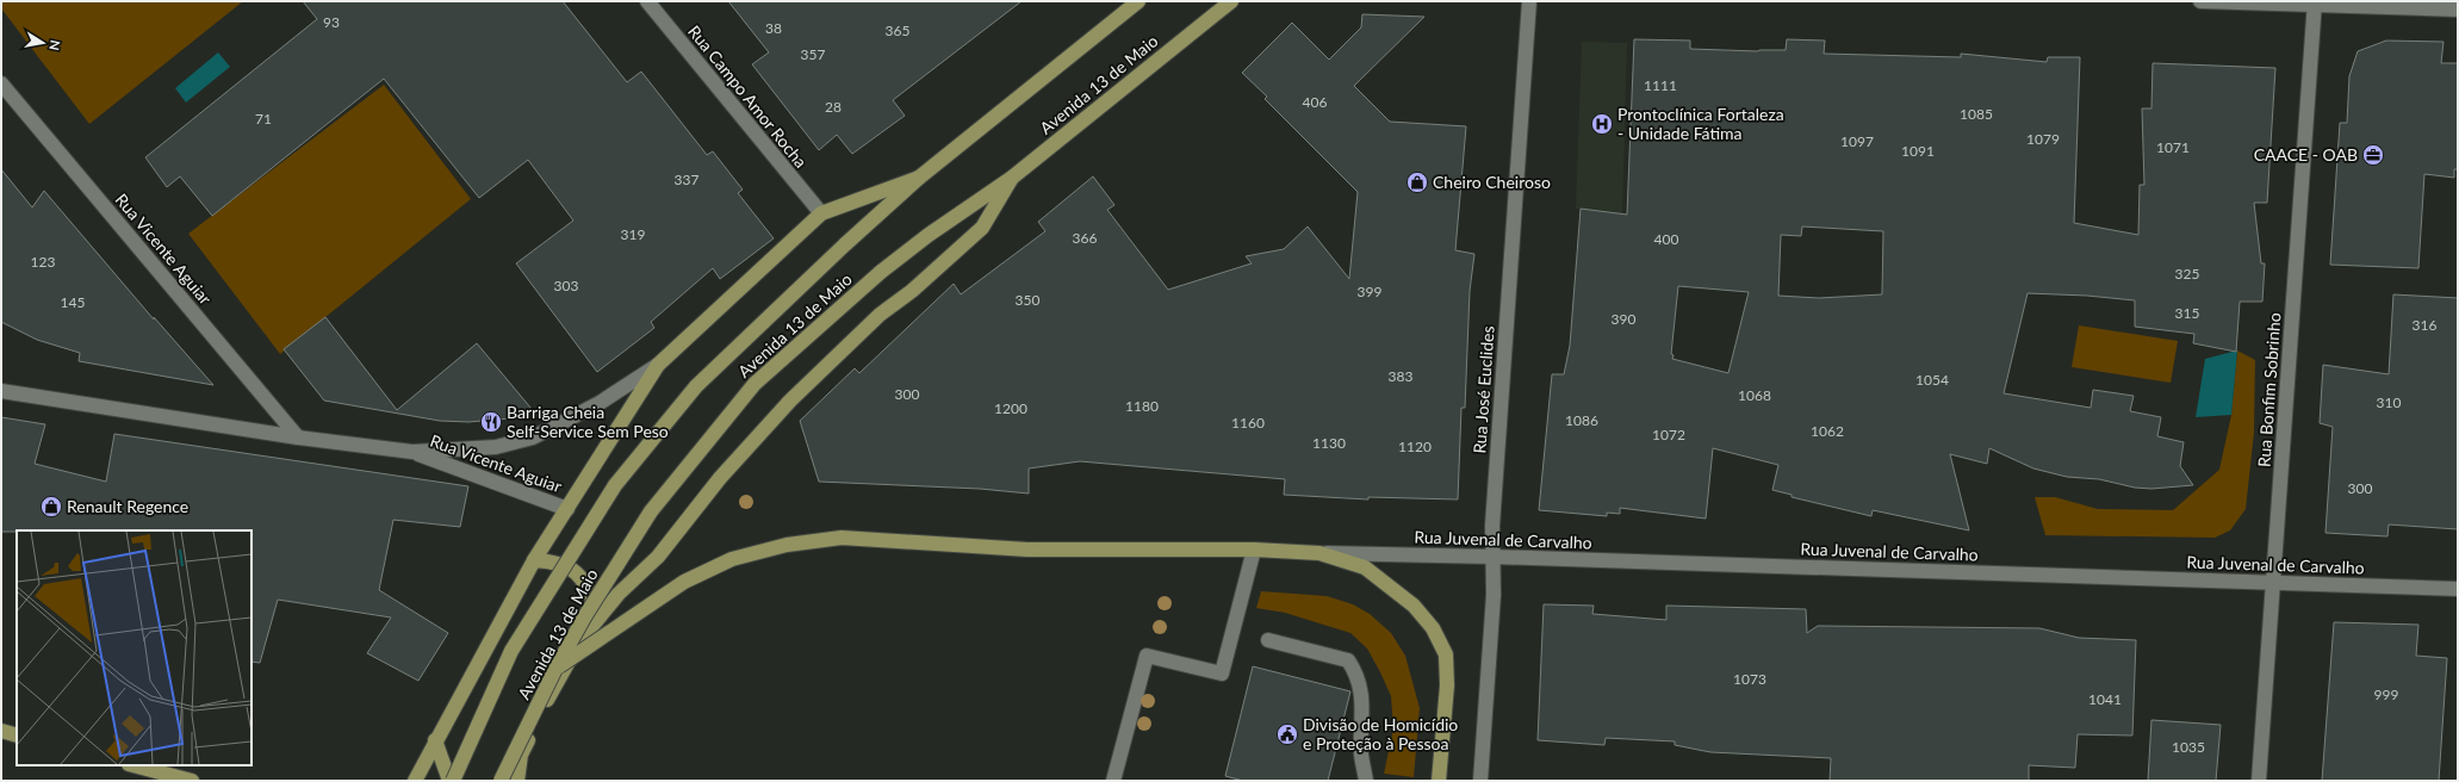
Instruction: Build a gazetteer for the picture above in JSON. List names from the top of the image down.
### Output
{
  "streets": {
    "main road": ["Avenida 13 de Maio"],
    "street": [
      "Rua Campo Amor Rocha",
      "Rua Vicente Aguiar",
      "Rua José Euclides",
      "Rua Bonfim Sobrinho",
      "Rua Juvenal de Carvalho"
    ]
  },
  "crossings": [
    ["Rua José Euclides", "Rua Juvenal de Carvalho"],
    ["Rua Bonfim Sobrinho", "Rua Juvenal de Carvalho"]
  ],
  "places": {
    "hospital": ["Prontoclínica Fortaleza - Unidade Fátima"],
    "office": ["CAACE - OAB"],
    "shop": ["Cheiro Cheiroso", "Renault Regence"],
    "restaurant": ["Barriga Cheia Self-Service Sem Peso"],
    "public building": ["Divisão de Homicídio e Proteção à Pessoa"]
  },
  "house_numbers": [
    "93",
    "38",
    "365",
    "357",
    "1111",
    "406",
    "28",
    "1085",
    "71",
    "1079",
    "1097",
    "1071",
    "1091",
    "337",
    "319",
    "366",
    "400",
    "123",
    "325",
    "303",
    "399",
    "350",
    "145",
    "315",
    "390",
    "316",
    "383",
    "1054",
    "300",
    "1068",
    "310",
    "1180",
    "1200",
    "1086",
    "1160",
    "1062",
    "1072",
    "1130",
    "1120",
    "300",
    "1073",
    "999",
    "1041",
    "1035"
  ],
  "north": "right"
}
